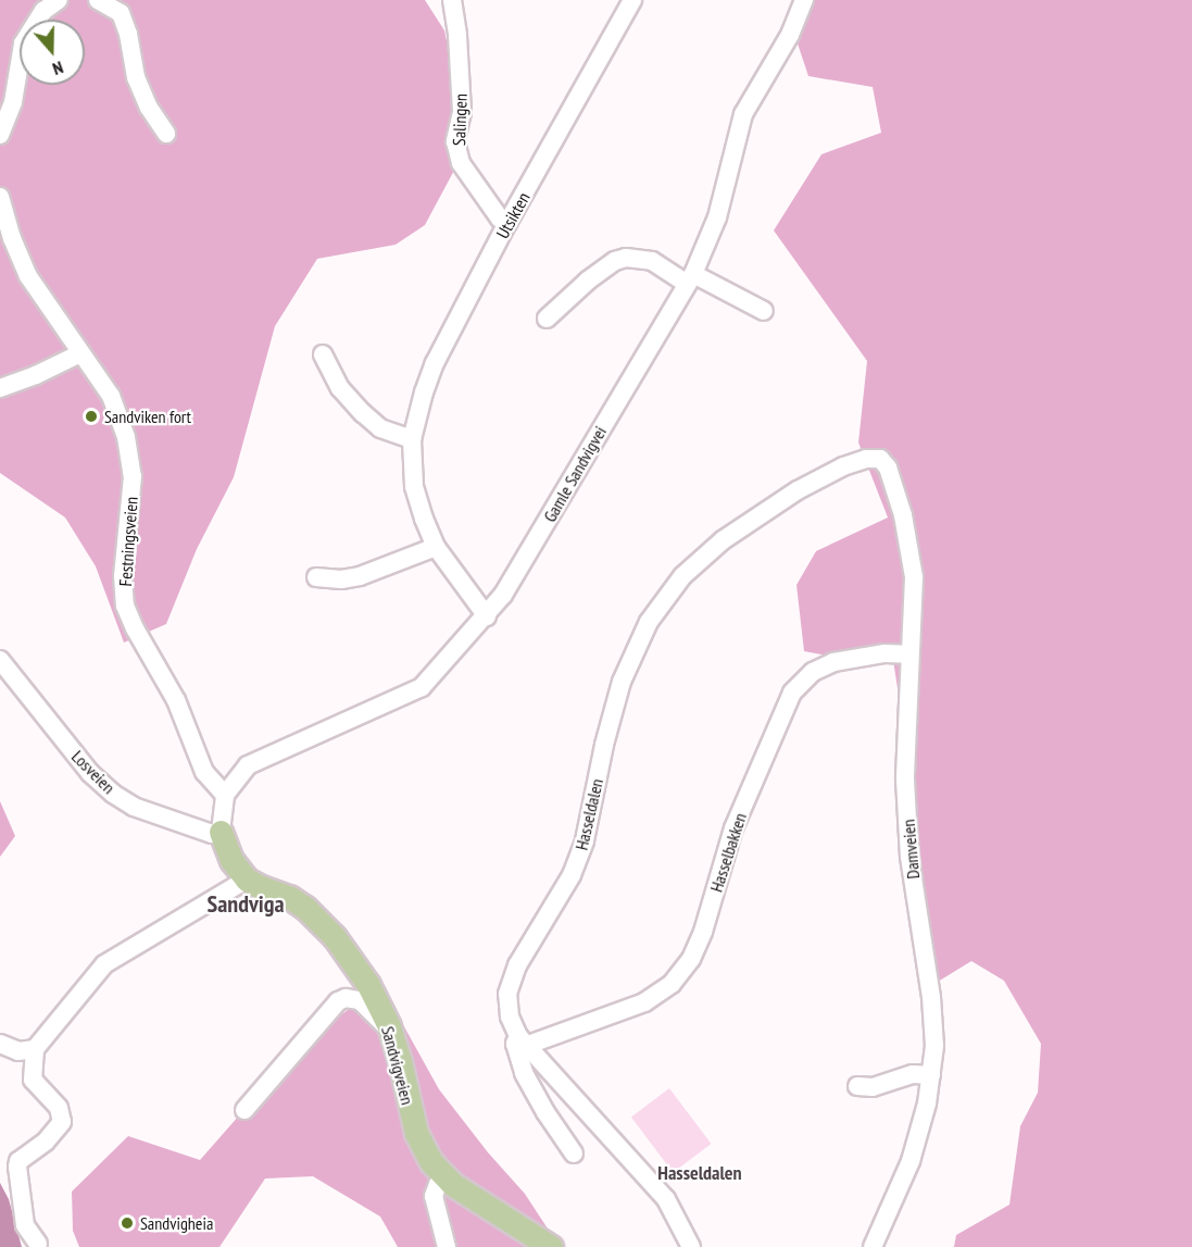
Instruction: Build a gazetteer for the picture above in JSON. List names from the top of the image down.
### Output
{
  "streets": {
    "main road": ["Sandvigveien"],
    "street": [
      "Salingen",
      "Utsikten",
      "Gamle Sandvigvei",
      "Festningsveien",
      "Losveien",
      "Hasseldalen",
      "Damveien",
      "Hasselbakken"
    ]
  },
  "crossings": [
    ["Salingen", "Utsikten"],
    ["Utsikten", "Gamle Sandvigvei"],
    ["Gamle Sandvigvei", "Festningsveien"],
    ["Hasseldalen", "Damveien"],
    ["Hasseldalen", "Hasselbakken"],
    ["Damveien", "Hasselbakken"]
  ],
  "districts": ["Sandviga", "Hasseldalen"],
  "places": ["Sandviken fort", "Sandvigheia"],
  "north": "bottom"
}
